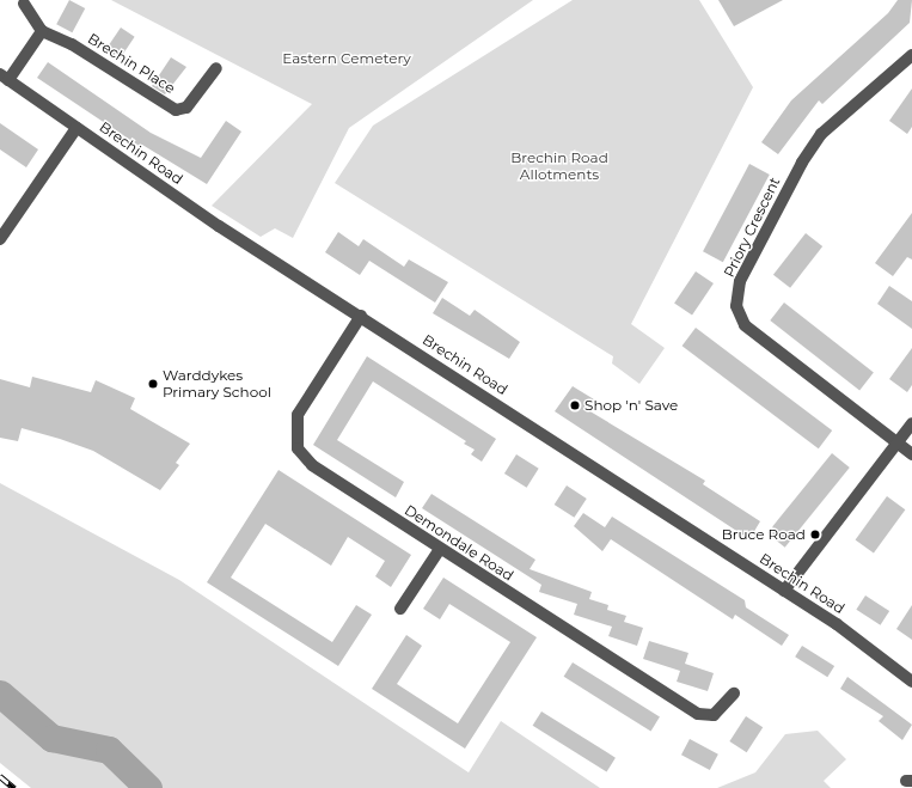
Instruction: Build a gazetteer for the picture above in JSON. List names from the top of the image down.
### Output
{
  "streets": {
    "street": [
      "Brechin Place",
      "Brechin Road",
      "Priory Crescent",
      "Demondale Road"
    ]
  },
  "crossings": [
    ["Brechin Road", "Demondale Road"]
  ],
  "parks": ["Eastern Cemetery", "Brechin Road Allotments"],
  "places": ["Warddykes Primary School", "Shop 'n' Save", "Bruce Road"]
}
